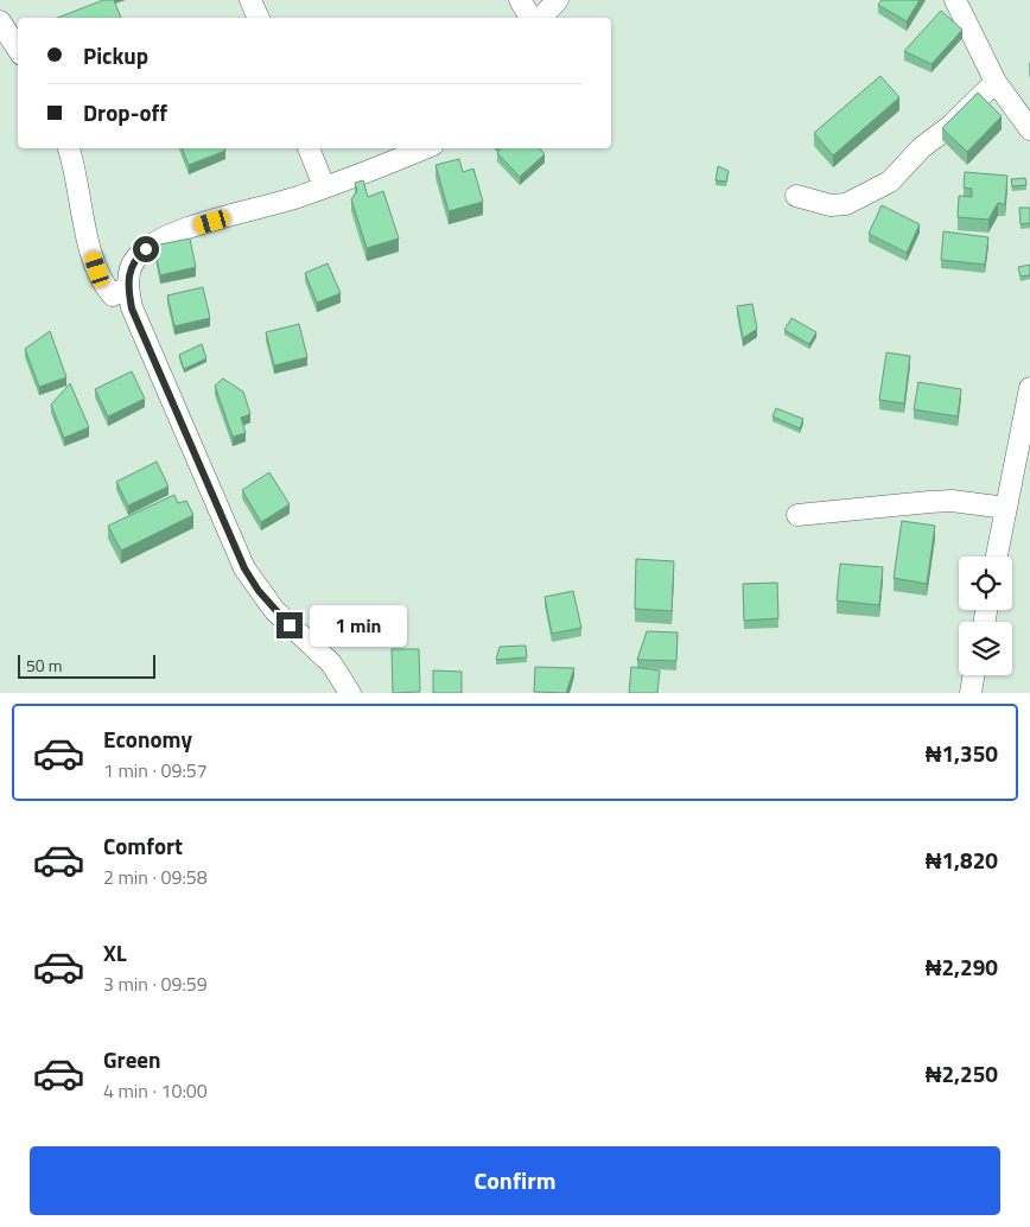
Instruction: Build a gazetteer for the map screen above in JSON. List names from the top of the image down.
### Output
{
  "scale_bar": "50 m",
  "page": {
    "banner": ["Pickup", "Drop-off"],
    "bubble": "1 min",
    "scale": "50 m",
    "list": [
      {
        "name": "Economy",
        "note": "1 min · 09:57",
        "value": "₦1,350"
      },
      {
        "name": "Comfort",
        "note": "2 min · 09:58",
        "value": "₦1,820"
      },
      {
        "name": "XL",
        "note": "3 min · 09:59",
        "value": "₦2,290"
      },
      {
        "name": "Green",
        "note": "4 min · 10:00",
        "value": "₦2,250"
      }
    ],
    "buttons": "Confirm"
  }
}
